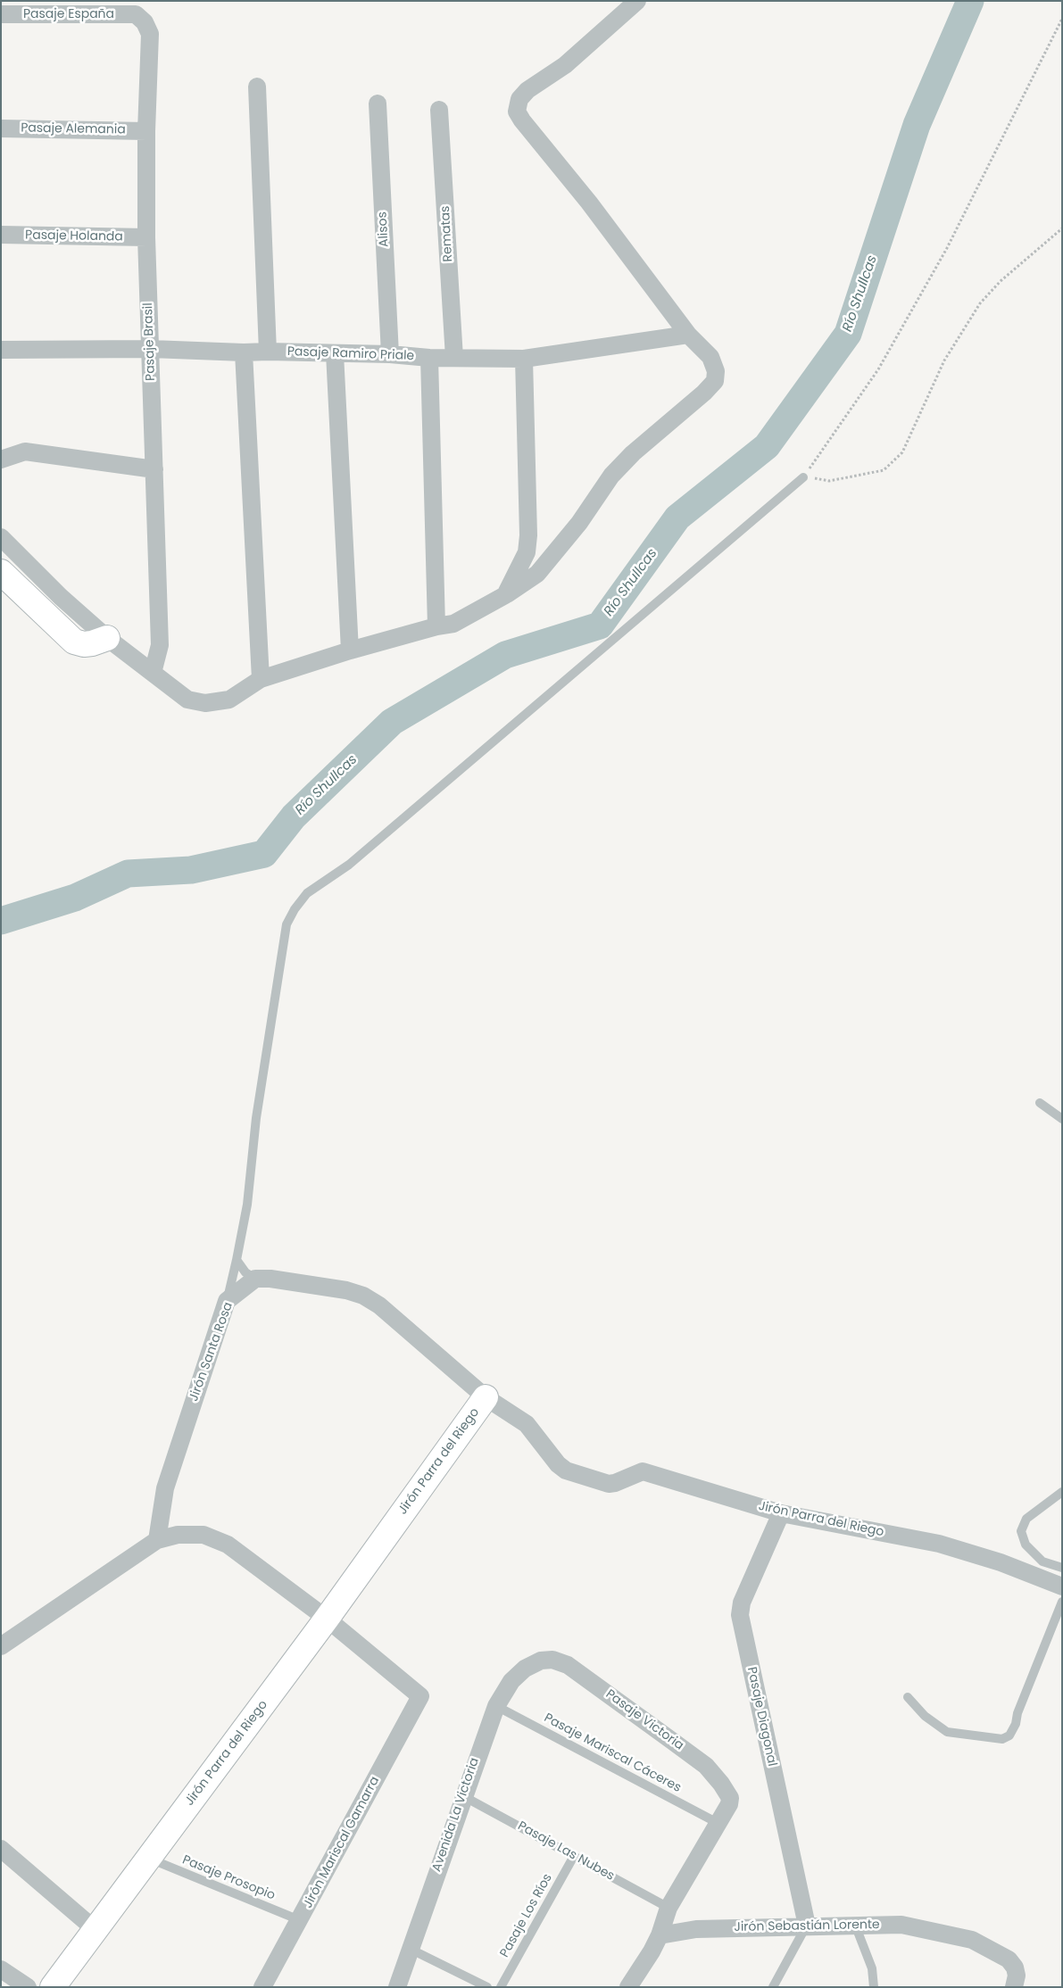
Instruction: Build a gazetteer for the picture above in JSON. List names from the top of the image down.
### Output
{
  "streets": {
    "street": [
      "Pasaje España",
      "Pasaje Alemania",
      "Alisos",
      "Rematas",
      "Pasaje Holanda",
      "Pasaje Brasil",
      "Pasaje Ramiro Priale",
      "Jirón Santa Rosa",
      "Jirón Parra del Riego",
      "Pasaje Diagonal",
      "Pasaje Victoria",
      "Avenida La Victoria",
      "Jirón Mariscal Gamarra",
      "Jirón Sebastián Lorente"
    ],
    "lane": [
      "Pasaje Mariscal Cáceres",
      "Pasaje Las Nubes",
      "Pasaje Prosopio",
      "Pasaje Los Ríos"
    ]
  },
  "crossings": [
    ["Pasaje España", "Pasaje Brasil"],
    ["Pasaje Alemania", "Pasaje Brasil"],
    ["Alisos", "Pasaje Ramiro Priale"],
    ["Rematas", "Pasaje Ramiro Priale"],
    ["Pasaje Holanda", "Pasaje Brasil"],
    ["Pasaje Brasil", "Pasaje Ramiro Priale"],
    ["Jirón Parra del Riego", "Pasaje Diagonal"],
    ["Jirón Parra del Riego", "Jirón Mariscal Gamarra"],
    ["Jirón Parra del Riego", "Pasaje Prosopio"],
    ["Pasaje Diagonal", "Jirón Sebastián Lorente"],
    ["Pasaje Victoria", "Pasaje Mariscal Cáceres"],
    ["Pasaje Victoria", "Avenida La Victoria"],
    ["Pasaje Mariscal Cáceres", "Avenida La Victoria"],
    ["Avenida La Victoria", "Pasaje Las Nubes"],
    ["Jirón Mariscal Gamarra", "Pasaje Prosopio"],
    ["Pasaje Las Nubes", "Pasaje Los Ríos"]
  ],
  "water": ["Río Shullcas"]
}
